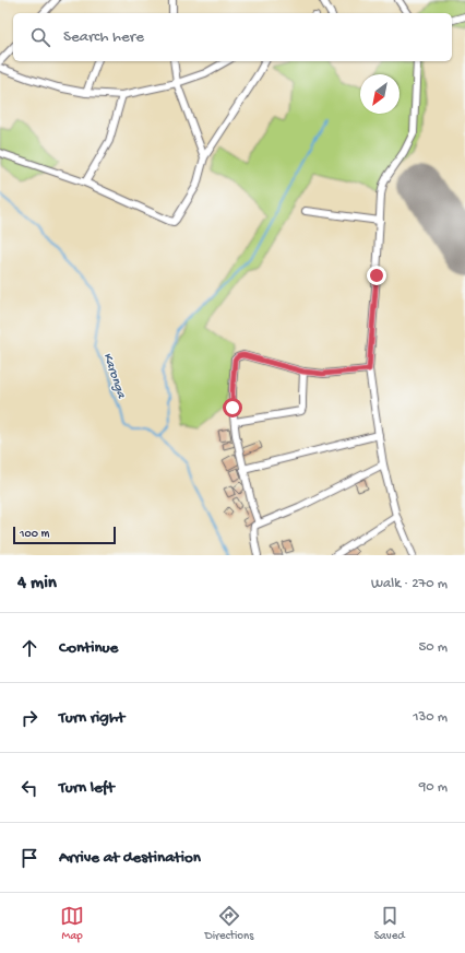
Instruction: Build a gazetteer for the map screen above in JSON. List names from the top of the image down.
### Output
{
  "water": ["Karonga"],
  "scale_bar": "100 m",
  "north": "bottom left",
  "page": {
    "search": "Search here",
    "scale": "100 m",
    "heading": ["4 min", "Walk · 270 m"],
    "list": [
      ["Continue", "50 m"],
      ["Turn right", "130 m"],
      ["Turn left", "90 m"],
      "Arrive at destination"
    ],
    "nav": ["Map", "Directions", "Saved"]
  }
}
